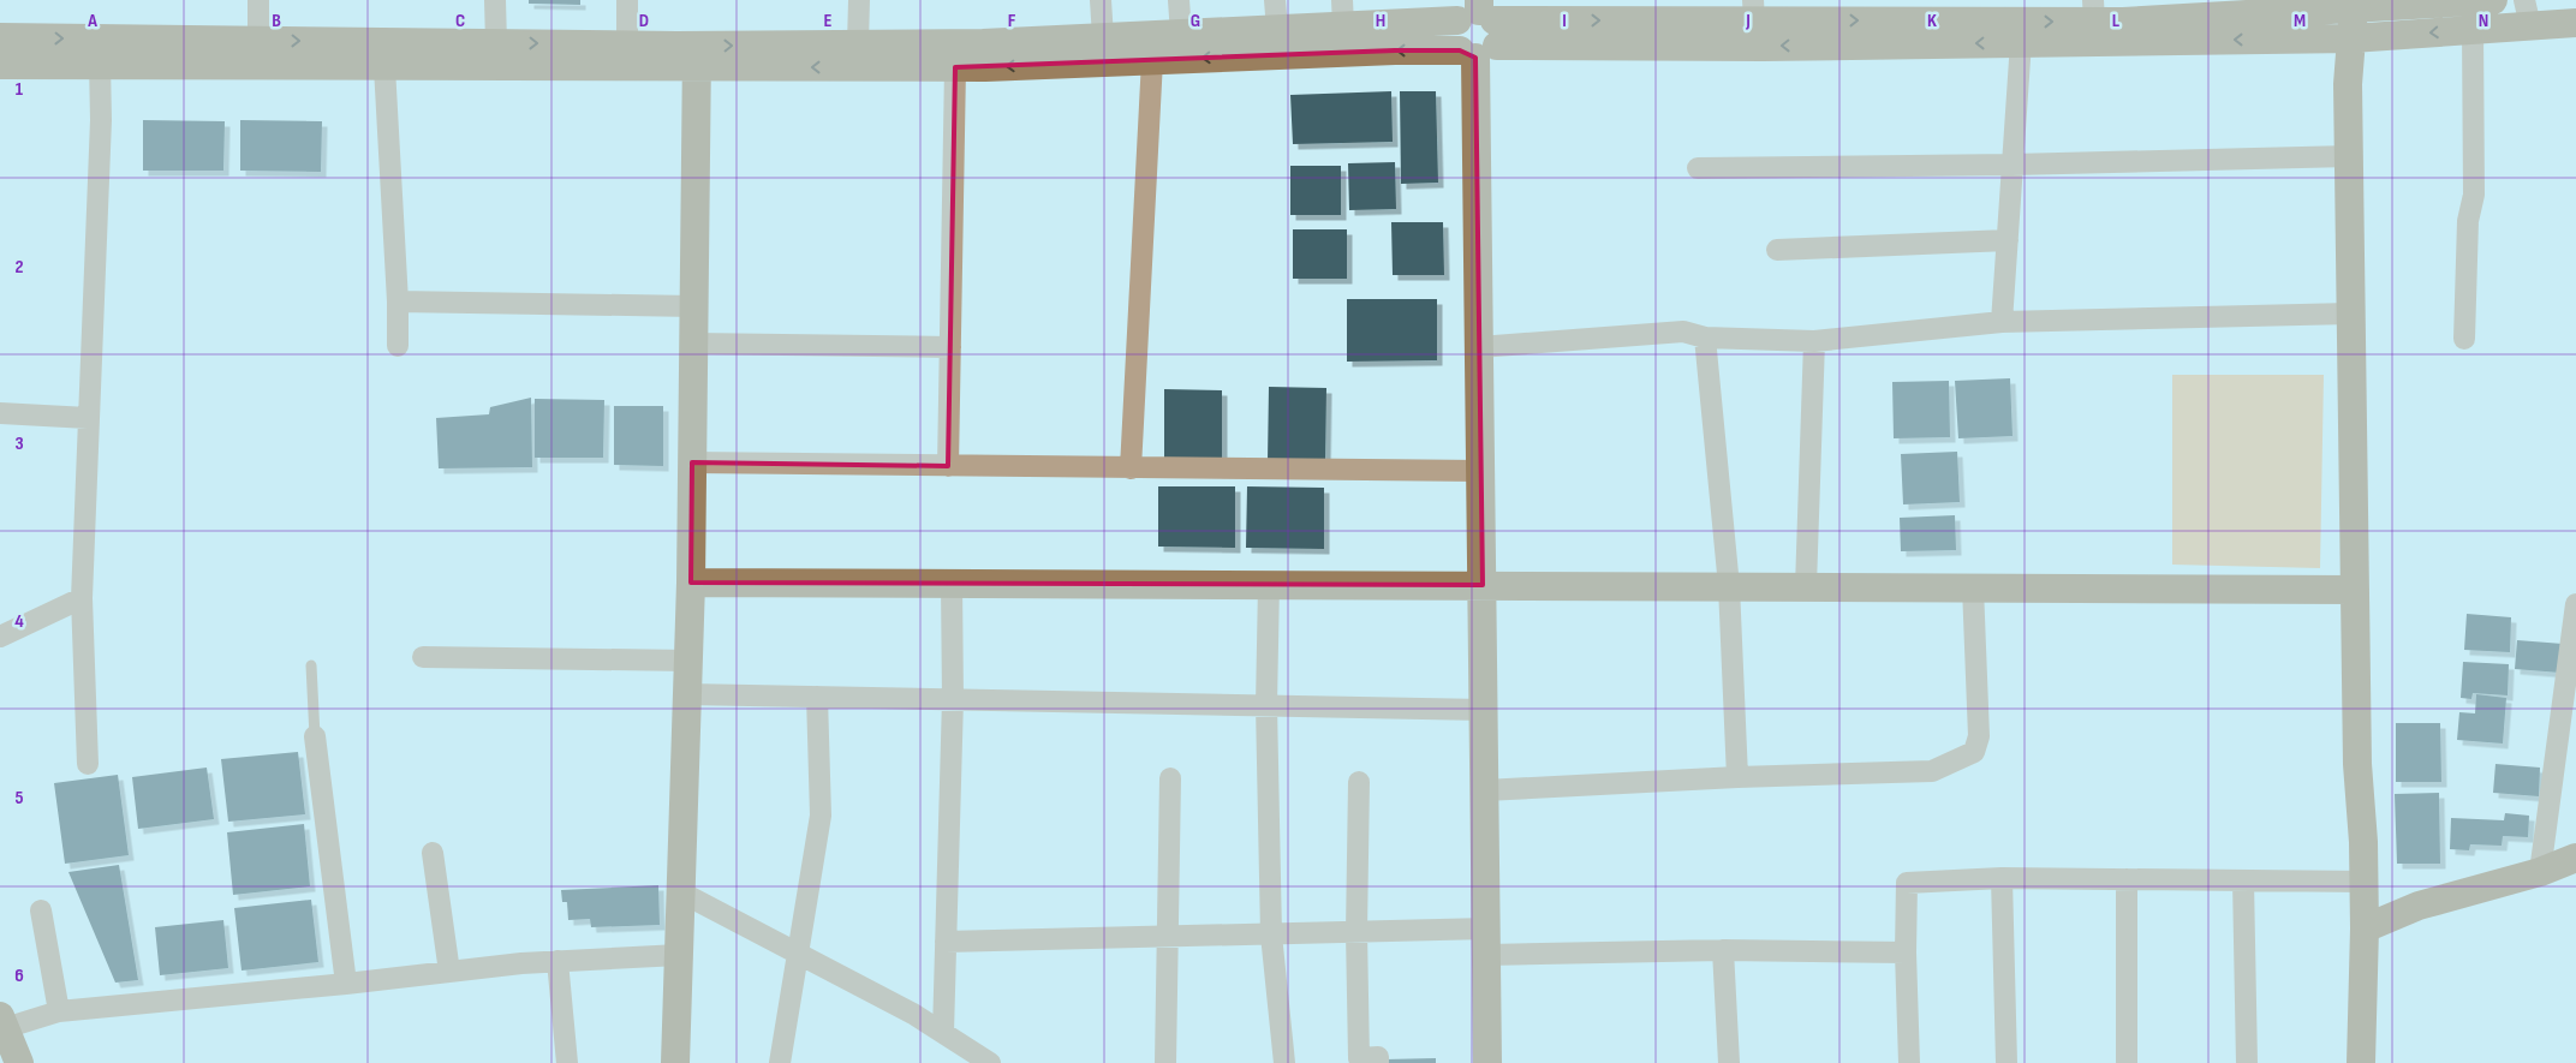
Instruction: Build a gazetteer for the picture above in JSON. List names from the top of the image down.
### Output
{
  "grid": {
    "columns": [
      "A",
      "B",
      "C",
      "D",
      "E",
      "F",
      "G",
      "H",
      "I",
      "J",
      "K",
      "L",
      "M",
      "N"
    ],
    "rows": [
      "1",
      "2",
      "3",
      "4",
      "5",
      "6"
    ]
  }
}
